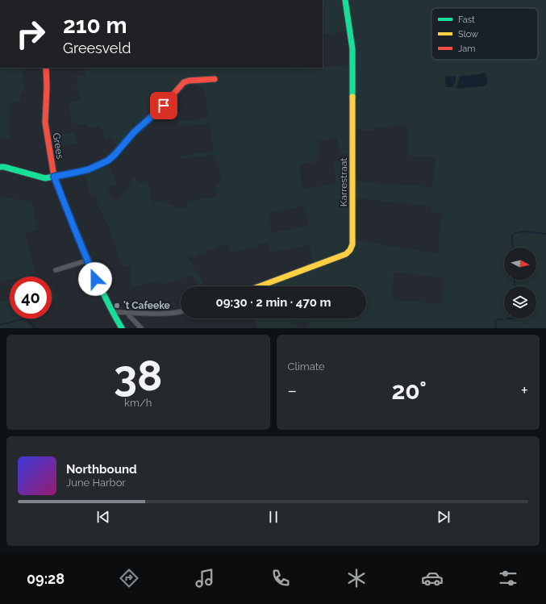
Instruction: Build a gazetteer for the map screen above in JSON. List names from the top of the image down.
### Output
{
  "streets": {
    "street": ["Grees", "Karrestraat"]
  },
  "places": ["'t Cafeeke"],
  "legend": ["Fast", "Slow", "Jam"],
  "north": "right",
  "page": {
    "turn": ["210 m", "Greesveld"],
    "limit": "40",
    "trip": "09:30 · 2 min · 470 m",
    "tile": [
      ["38", "km/h"],
      "Climate"
    ],
    "heat": ["−", "20°", "+"],
    "song": ["Northbound", "June Harbor"],
    "tabs": "09:28"
  }
}
